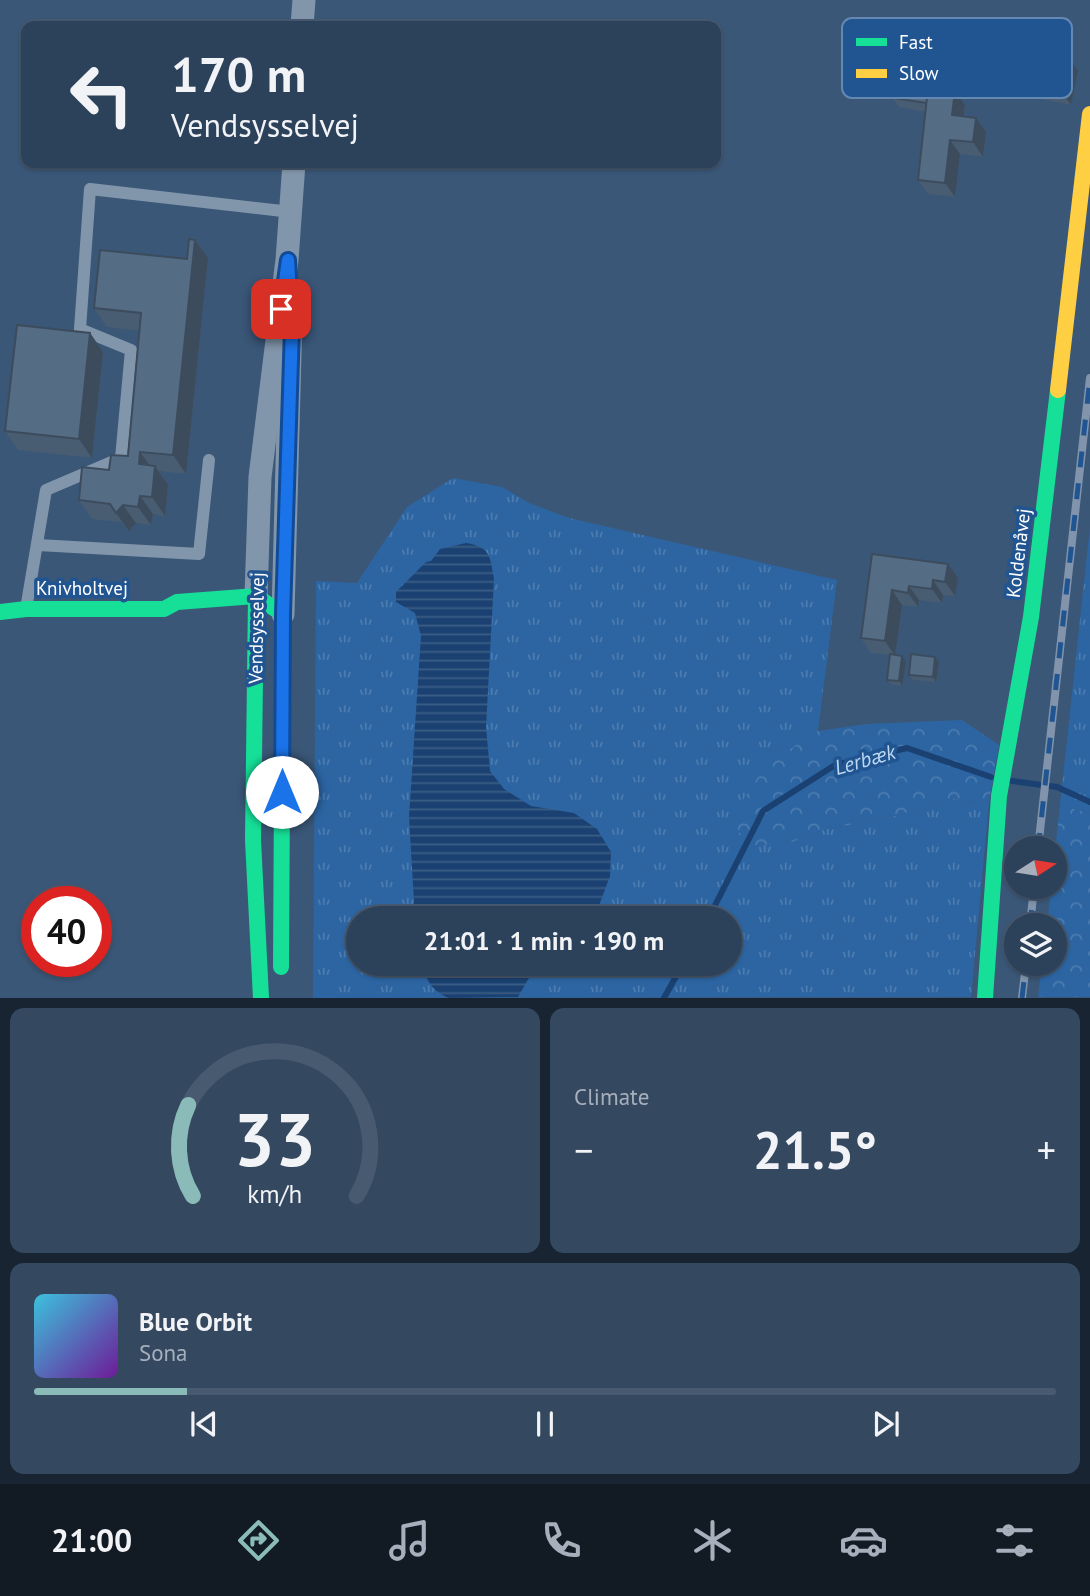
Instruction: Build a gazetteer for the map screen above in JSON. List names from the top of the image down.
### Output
{
  "streets": {
    "street": ["Koldenåvej", "Knivholtvej", "Vendsysselvej"]
  },
  "crossings": [
    ["Knivholtvej", "Vendsysselvej"]
  ],
  "water": ["Lerbæk"],
  "legend": ["Fast", "Slow"],
  "north": "right",
  "page": {
    "turn": ["170 m", "Vendsysselvej"],
    "limit": "40",
    "trip": "21:01 · 1 min · 190 m",
    "tile": "Climate",
    "heat": ["−", "21.5°", "+"],
    "song": ["Blue Orbit", "Sona"],
    "tabs": "21:00",
    "gauge": ["33", "km/h"]
  }
}
